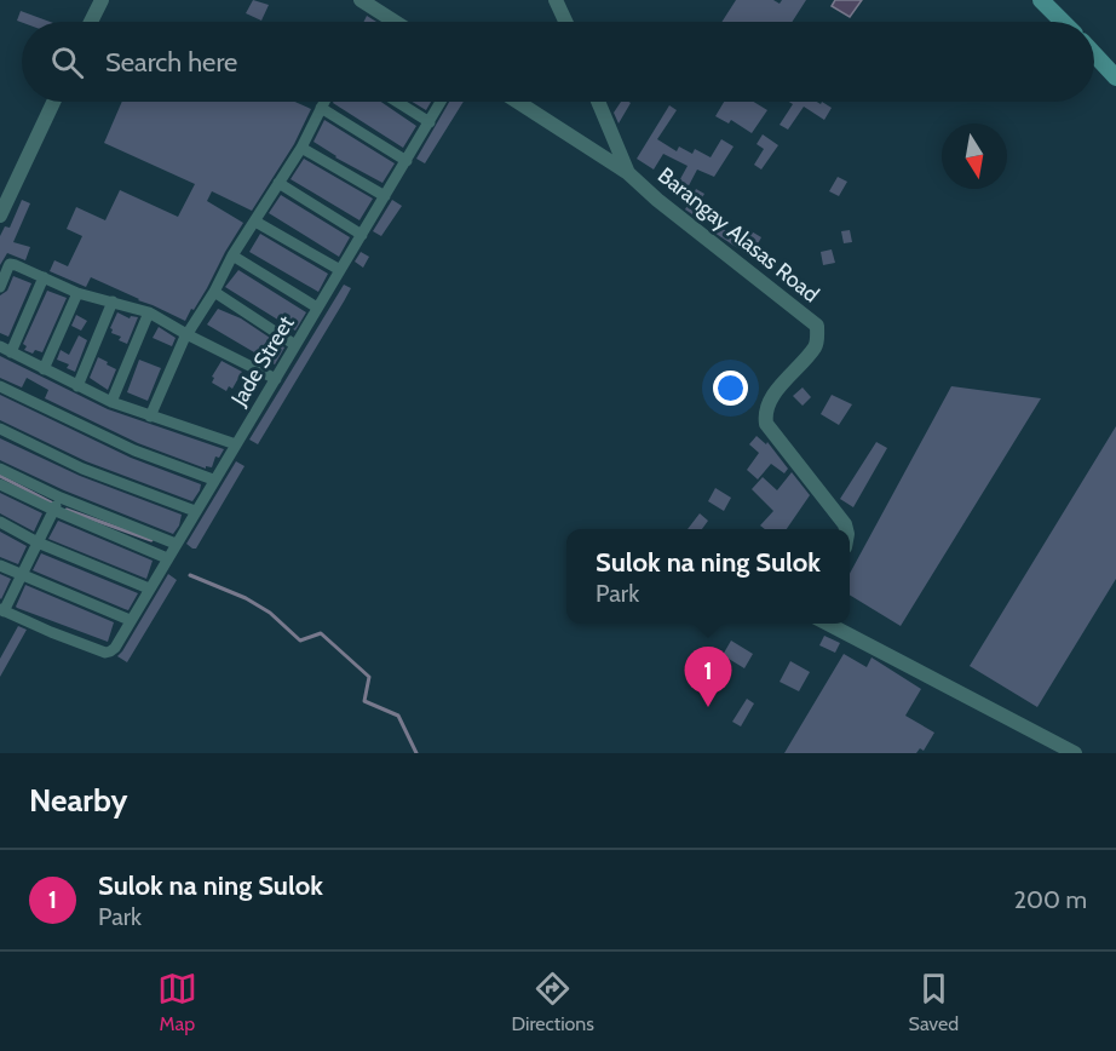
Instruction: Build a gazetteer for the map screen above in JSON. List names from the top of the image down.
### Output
{
  "streets": {
    "street": ["Barangay Alasas Road", "Jade Street"]
  },
  "north": "bottom",
  "page": {
    "search": "Search here",
    "popup": ["Sulok na ning Sulok", "Park"],
    "pins": "1",
    "heading": "Nearby",
    "list": [
      {
        "mark": "1",
        "name": "Sulok na ning Sulok",
        "note": "Park",
        "value": "200 m"
      }
    ],
    "nav": ["Map", "Directions", "Saved"]
  }
}
